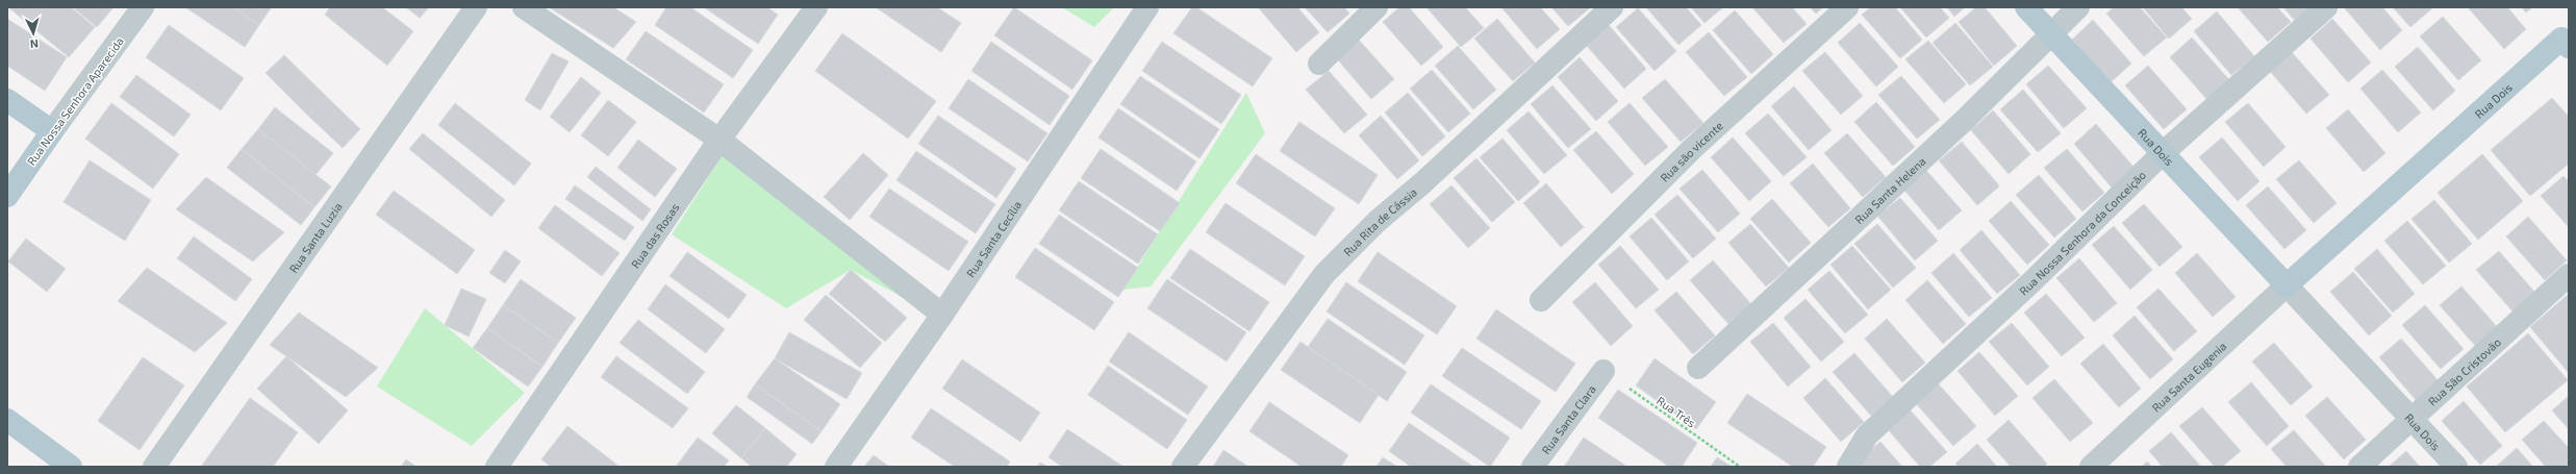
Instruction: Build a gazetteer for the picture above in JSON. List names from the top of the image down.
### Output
{
  "streets": {
    "main road": ["Rua Dois", "Rua Nossa Senhora Aparecida"],
    "street": [
      "Rua são vicente",
      "Rua Santa Helena",
      "Rua Rita de Cássia",
      "Rua Nossa Senhora da Conceição",
      "Rua das Rosas",
      "Rua Santa Luzia",
      "Rua Santa Cecília",
      "Rua São Cristovão",
      "Rua Santa Eugenia",
      "Rua Santa Clara"
    ],
    "path": ["Rua Três"]
  },
  "crossings": [
    ["Rua Dois", "Rua Santa Helena"],
    ["Rua Dois", "Rua Nossa Senhora da Conceição"],
    ["Rua Dois", "Rua São Cristovão"],
    ["Rua Dois", "Rua Santa Eugenia"],
    ["Rua Três", "Rua Santa Clara"]
  ],
  "north": "bottom"
}
